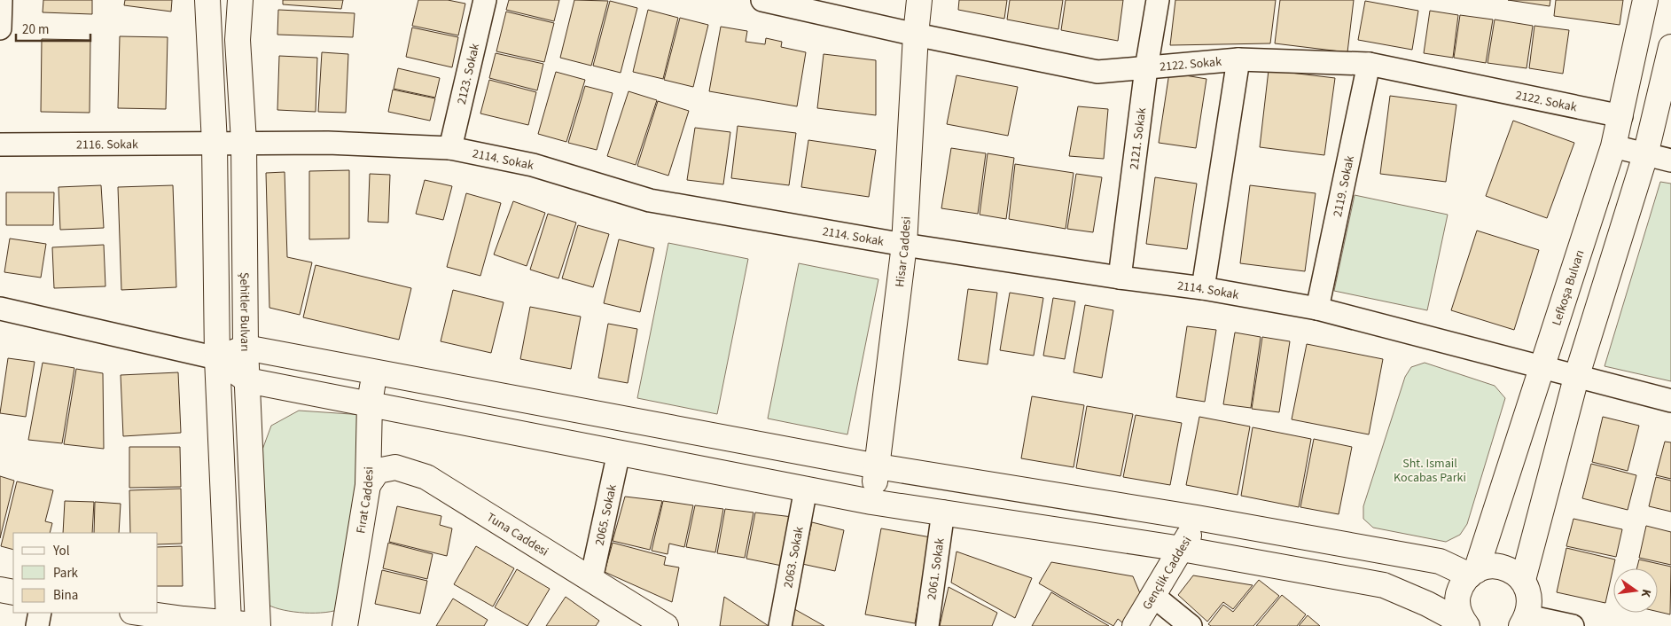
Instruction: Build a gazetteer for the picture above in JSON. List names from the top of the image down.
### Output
{
  "streets": {
    "main road": [
      "Hisar Caddesi",
      "Lefkoşa Bulvarı",
      "Şehitler Bulvarı",
      "Fırat Caddesi",
      "Tuna Caddesi",
      "Gençlik Caddesi"
    ],
    "street": [
      "2122. Sokak",
      "2123. Sokak",
      "2121. Sokak",
      "2116. Sokak",
      "2114. Sokak",
      "2119. Sokak",
      "2065. Sokak",
      "2063. Sokak",
      "2061. Sokak"
    ]
  },
  "crossings": [
    ["2122. Sokak", "2121. Sokak"],
    ["2122. Sokak", "2119. Sokak"],
    ["2122. Sokak", "Hisar Caddesi"],
    ["2122. Sokak", "Lefkoşa Bulvarı"],
    ["2123. Sokak", "2114. Sokak"],
    ["2121. Sokak", "2114. Sokak"],
    ["2116. Sokak", "2114. Sokak"],
    ["2114. Sokak", "2119. Sokak"],
    ["2114. Sokak", "Hisar Caddesi"],
    ["2114. Sokak", "Lefkoşa Bulvarı"],
    ["2114. Sokak", "Şehitler Bulvarı"],
    ["Fırat Caddesi", "Tuna Caddesi"],
    ["2065. Sokak", "Tuna Caddesi"]
  ],
  "parks": ["Sht. Ismail Kocabas Parki"],
  "legend": ["Yol", "Park", "Bina"],
  "scale_bar": "20 m",
  "north": "right"
}
